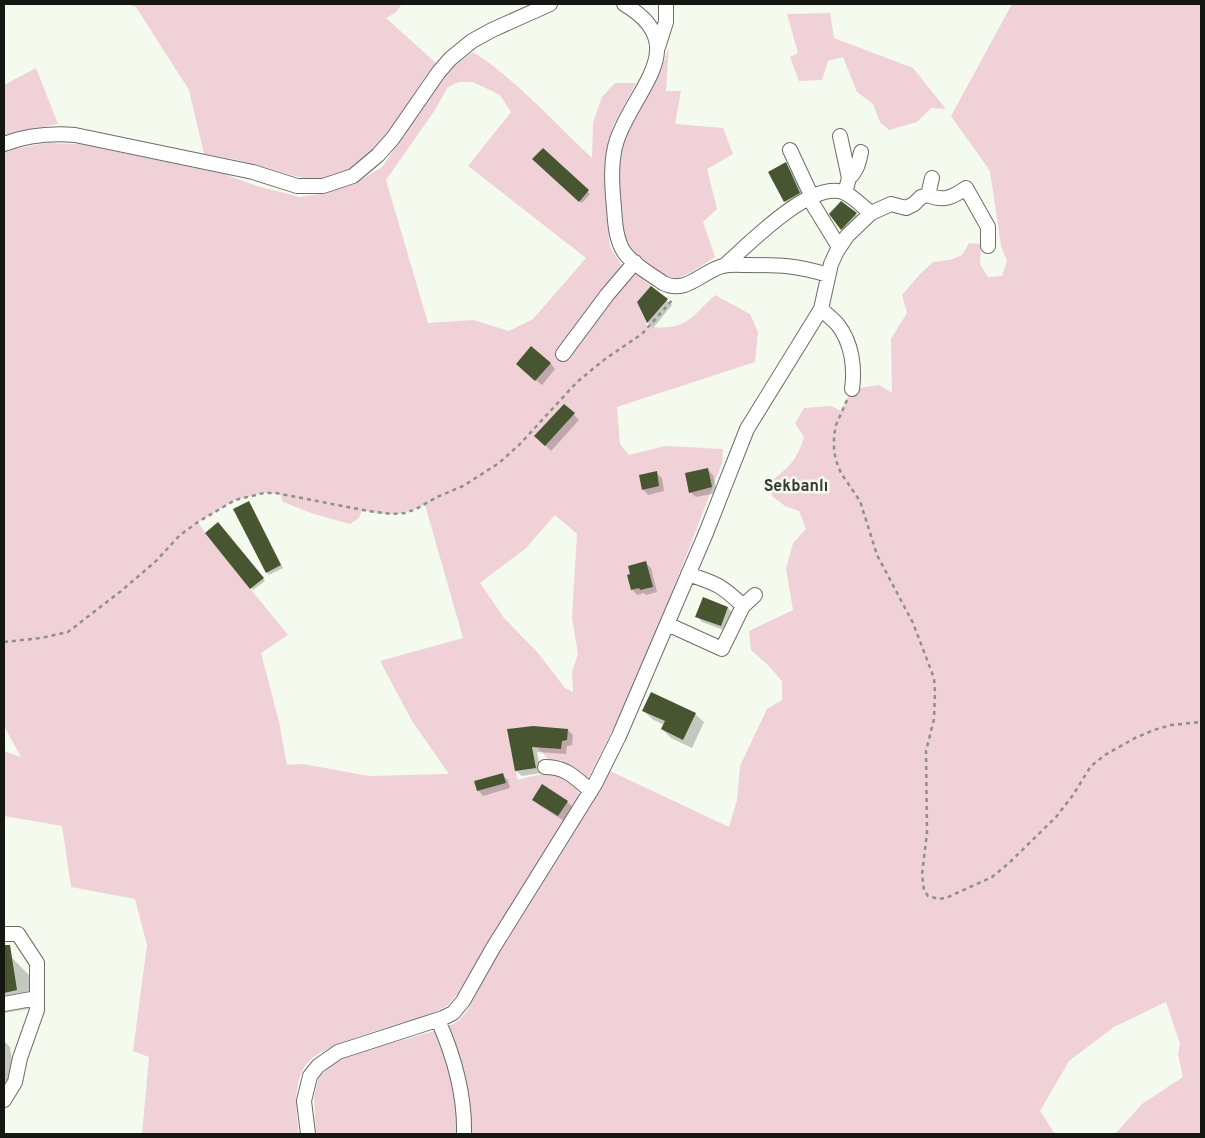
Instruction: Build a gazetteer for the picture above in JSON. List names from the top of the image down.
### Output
{
  "districts": ["Sekbanlı"]
}
